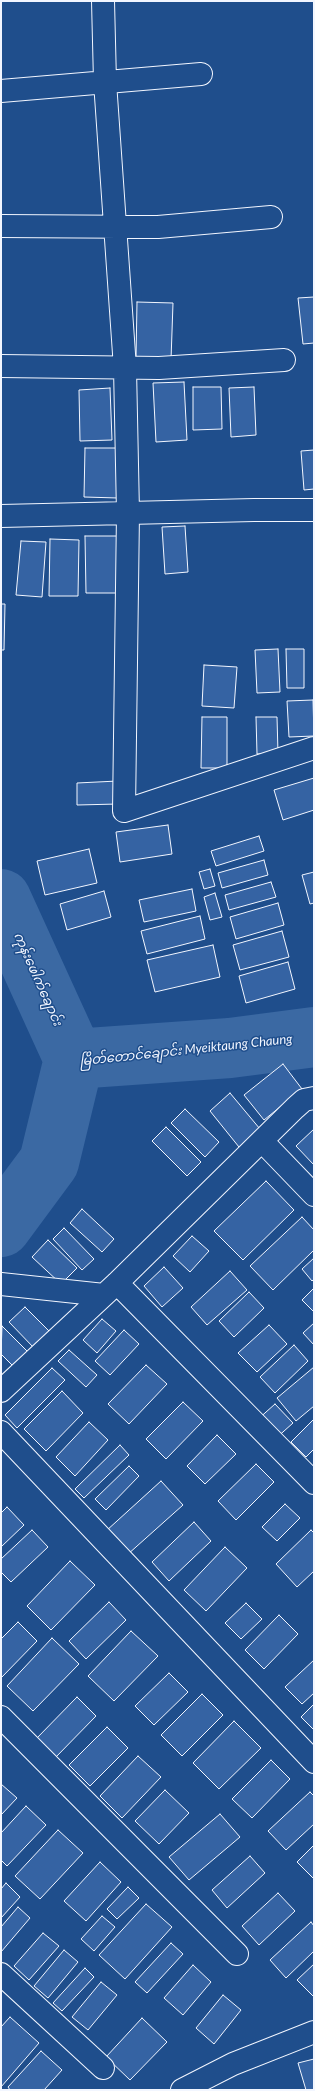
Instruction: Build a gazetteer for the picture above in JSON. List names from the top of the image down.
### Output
{
  "water": ["ကုန်းဖေါက်ချောင်း", "မြိတ်တောင်ချောင်း Myeiktaung Chaung"]
}
